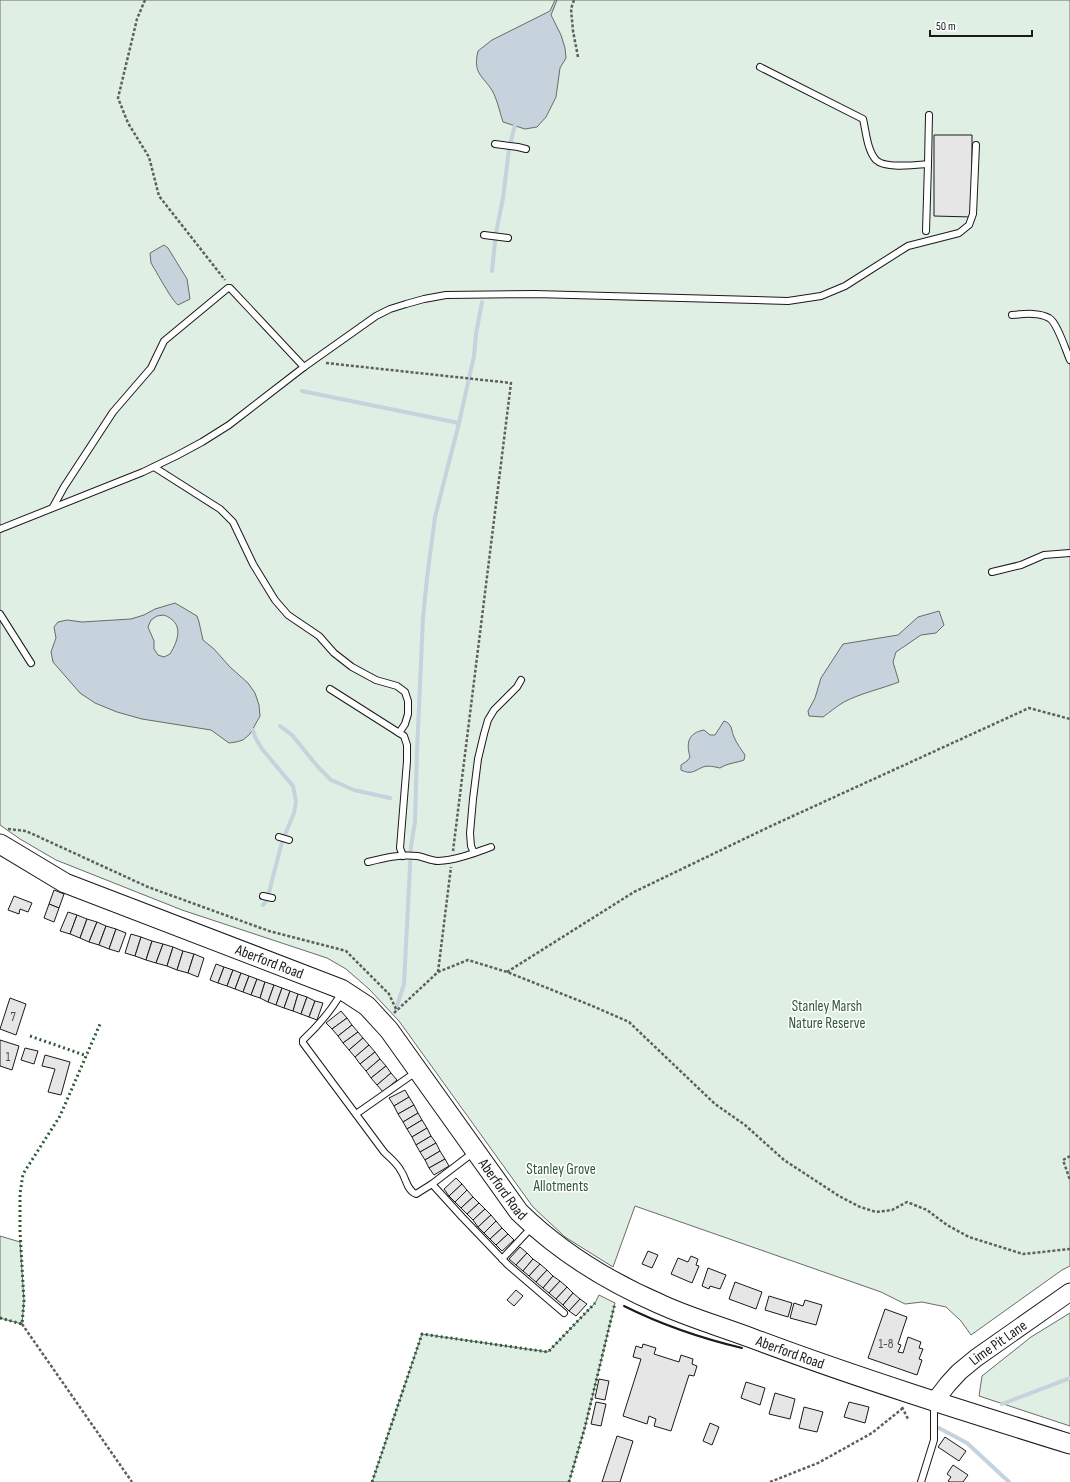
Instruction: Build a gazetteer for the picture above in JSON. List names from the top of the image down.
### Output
{
  "streets": {
    "main road": ["Aberford Road"],
    "street": ["Lime Pit Lane"]
  },
  "crossings": [
    ["Aberford Road", "Lime Pit Lane"]
  ],
  "parks": ["Stanley Marsh Nature Reserve", "Stanley Grove Allotments"],
  "house_numbers": ["7", "1", "1-8"],
  "scale_bar": "50 m"
}
